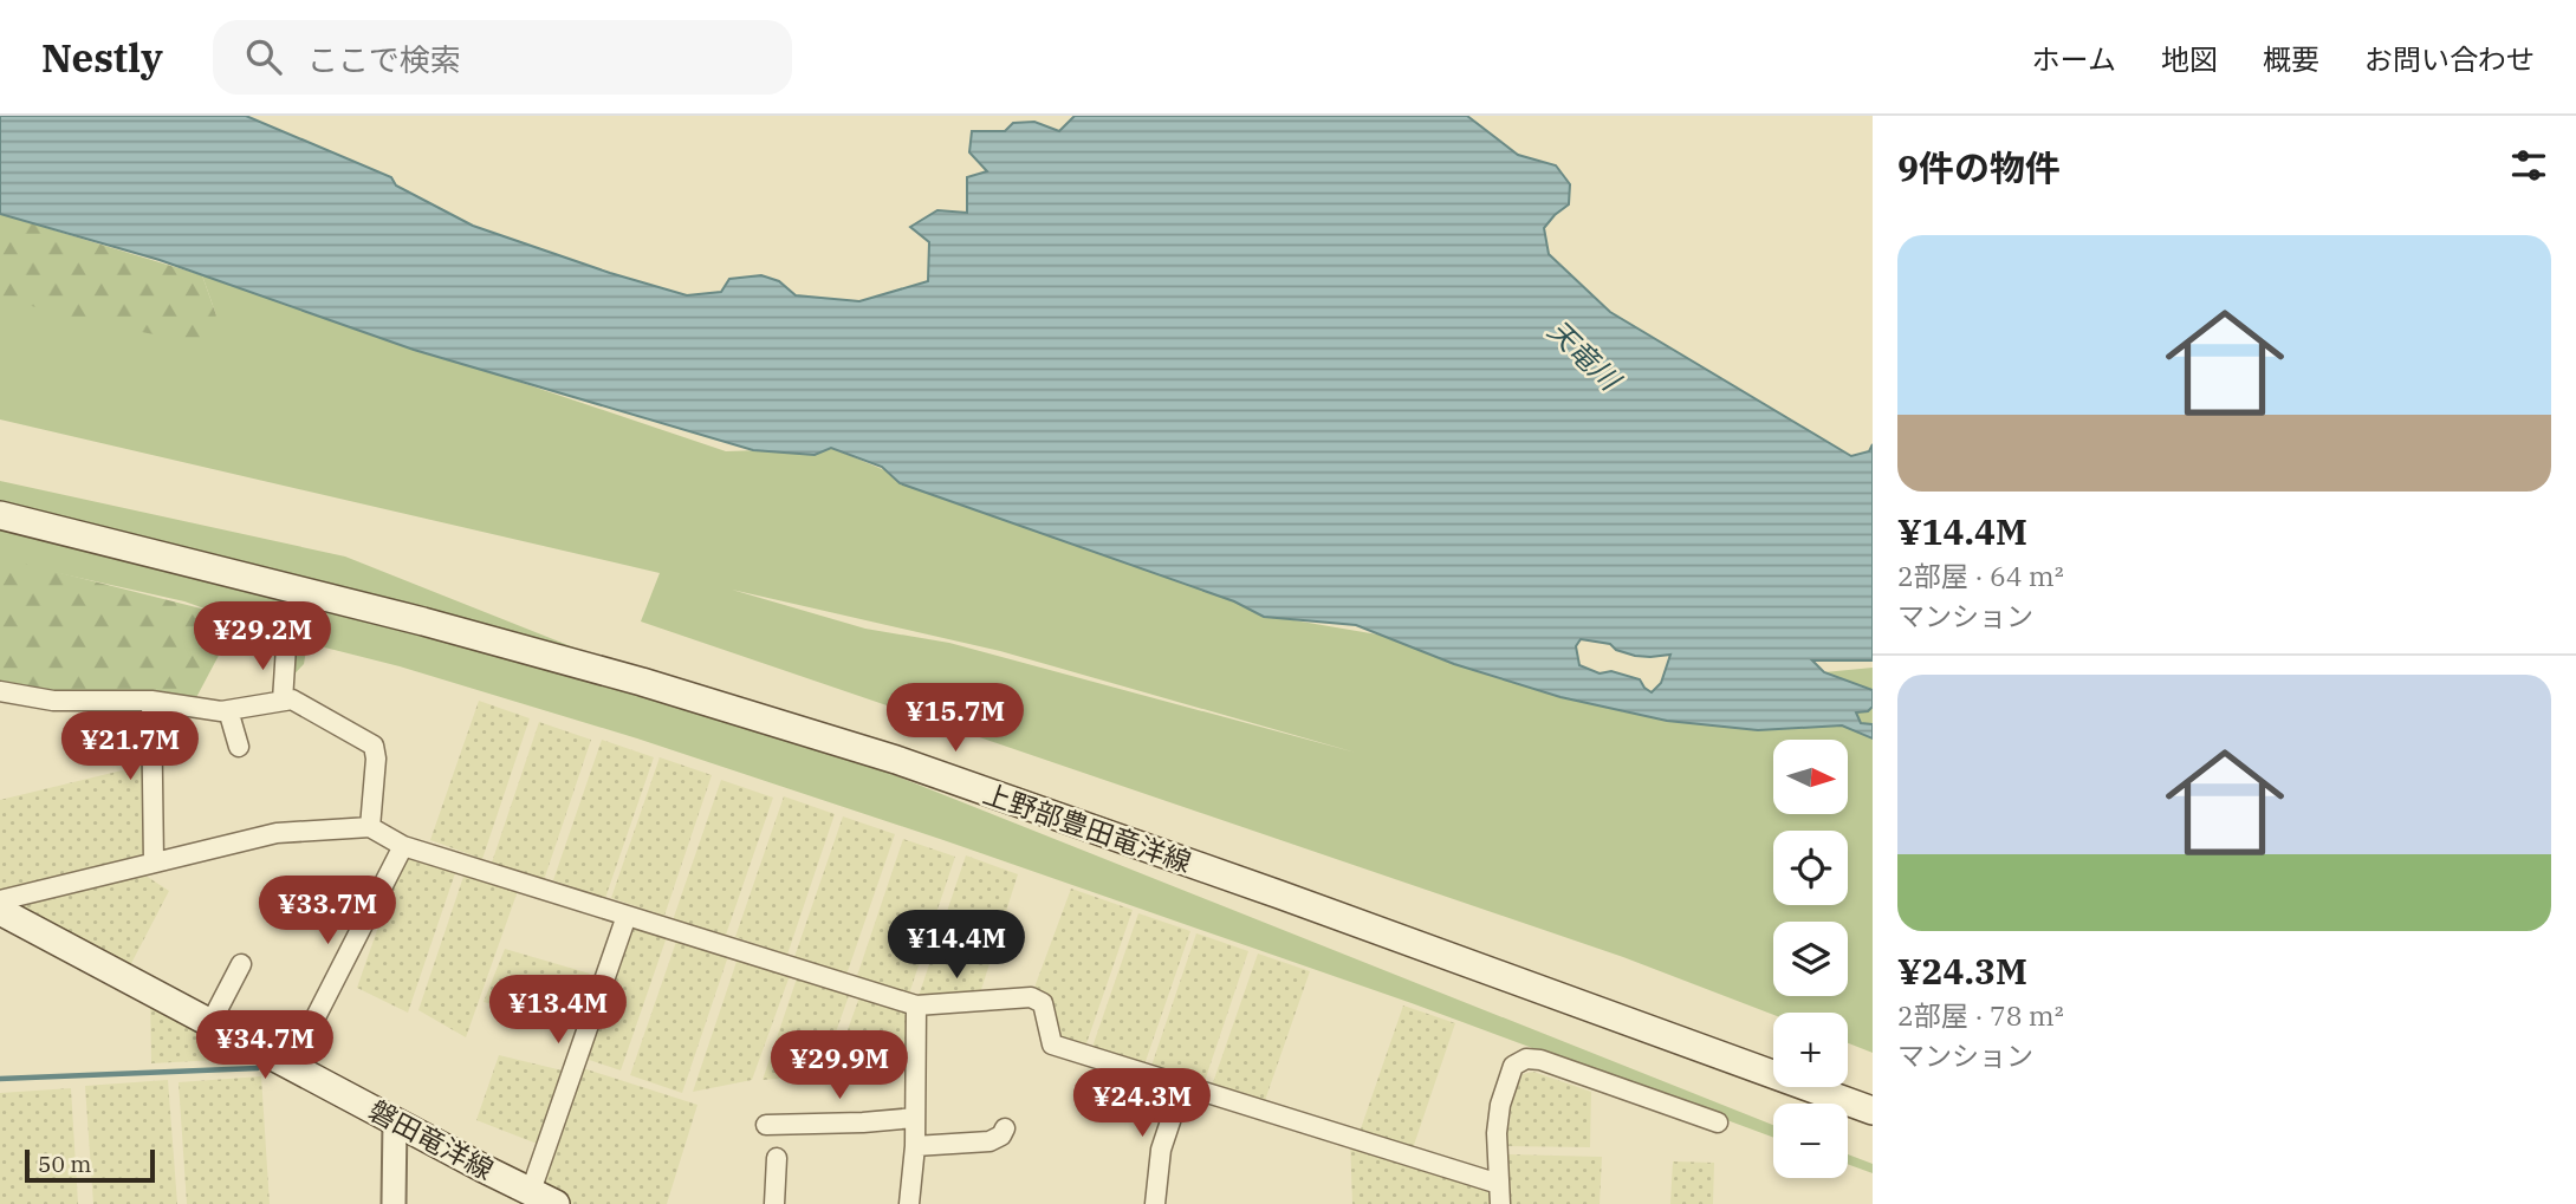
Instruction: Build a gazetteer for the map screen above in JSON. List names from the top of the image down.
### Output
{
  "streets": {
    "main road": ["上野部豊田竜洋線", "磐田竜洋線"]
  },
  "water": ["天竜川"],
  "scale_bar": "50 m",
  "north": "right",
  "page": {
    "header": "Nestly",
    "search": "ここで検索",
    "nav": [
      "ホーム",
      "地図",
      "概要",
      "お問い合わせ"
    ],
    "heading": "9件の物件",
    "list": [
      {
        "name": "¥14.4M",
        "note": "2部屋 · 64 m² · マンション"
      },
      {
        "name": "¥24.3M",
        "note": "2部屋 · 78 m² · マンション"
      }
    ],
    "price": [
      "¥29.2M",
      "¥15.7M",
      "¥21.7M",
      "¥33.7M",
      "¥14.4M",
      "¥13.4M",
      "¥34.7M",
      "¥29.9M",
      "¥24.3M"
    ],
    "map_buttons": ["+", "−"],
    "scale": "50 m"
  }
}
